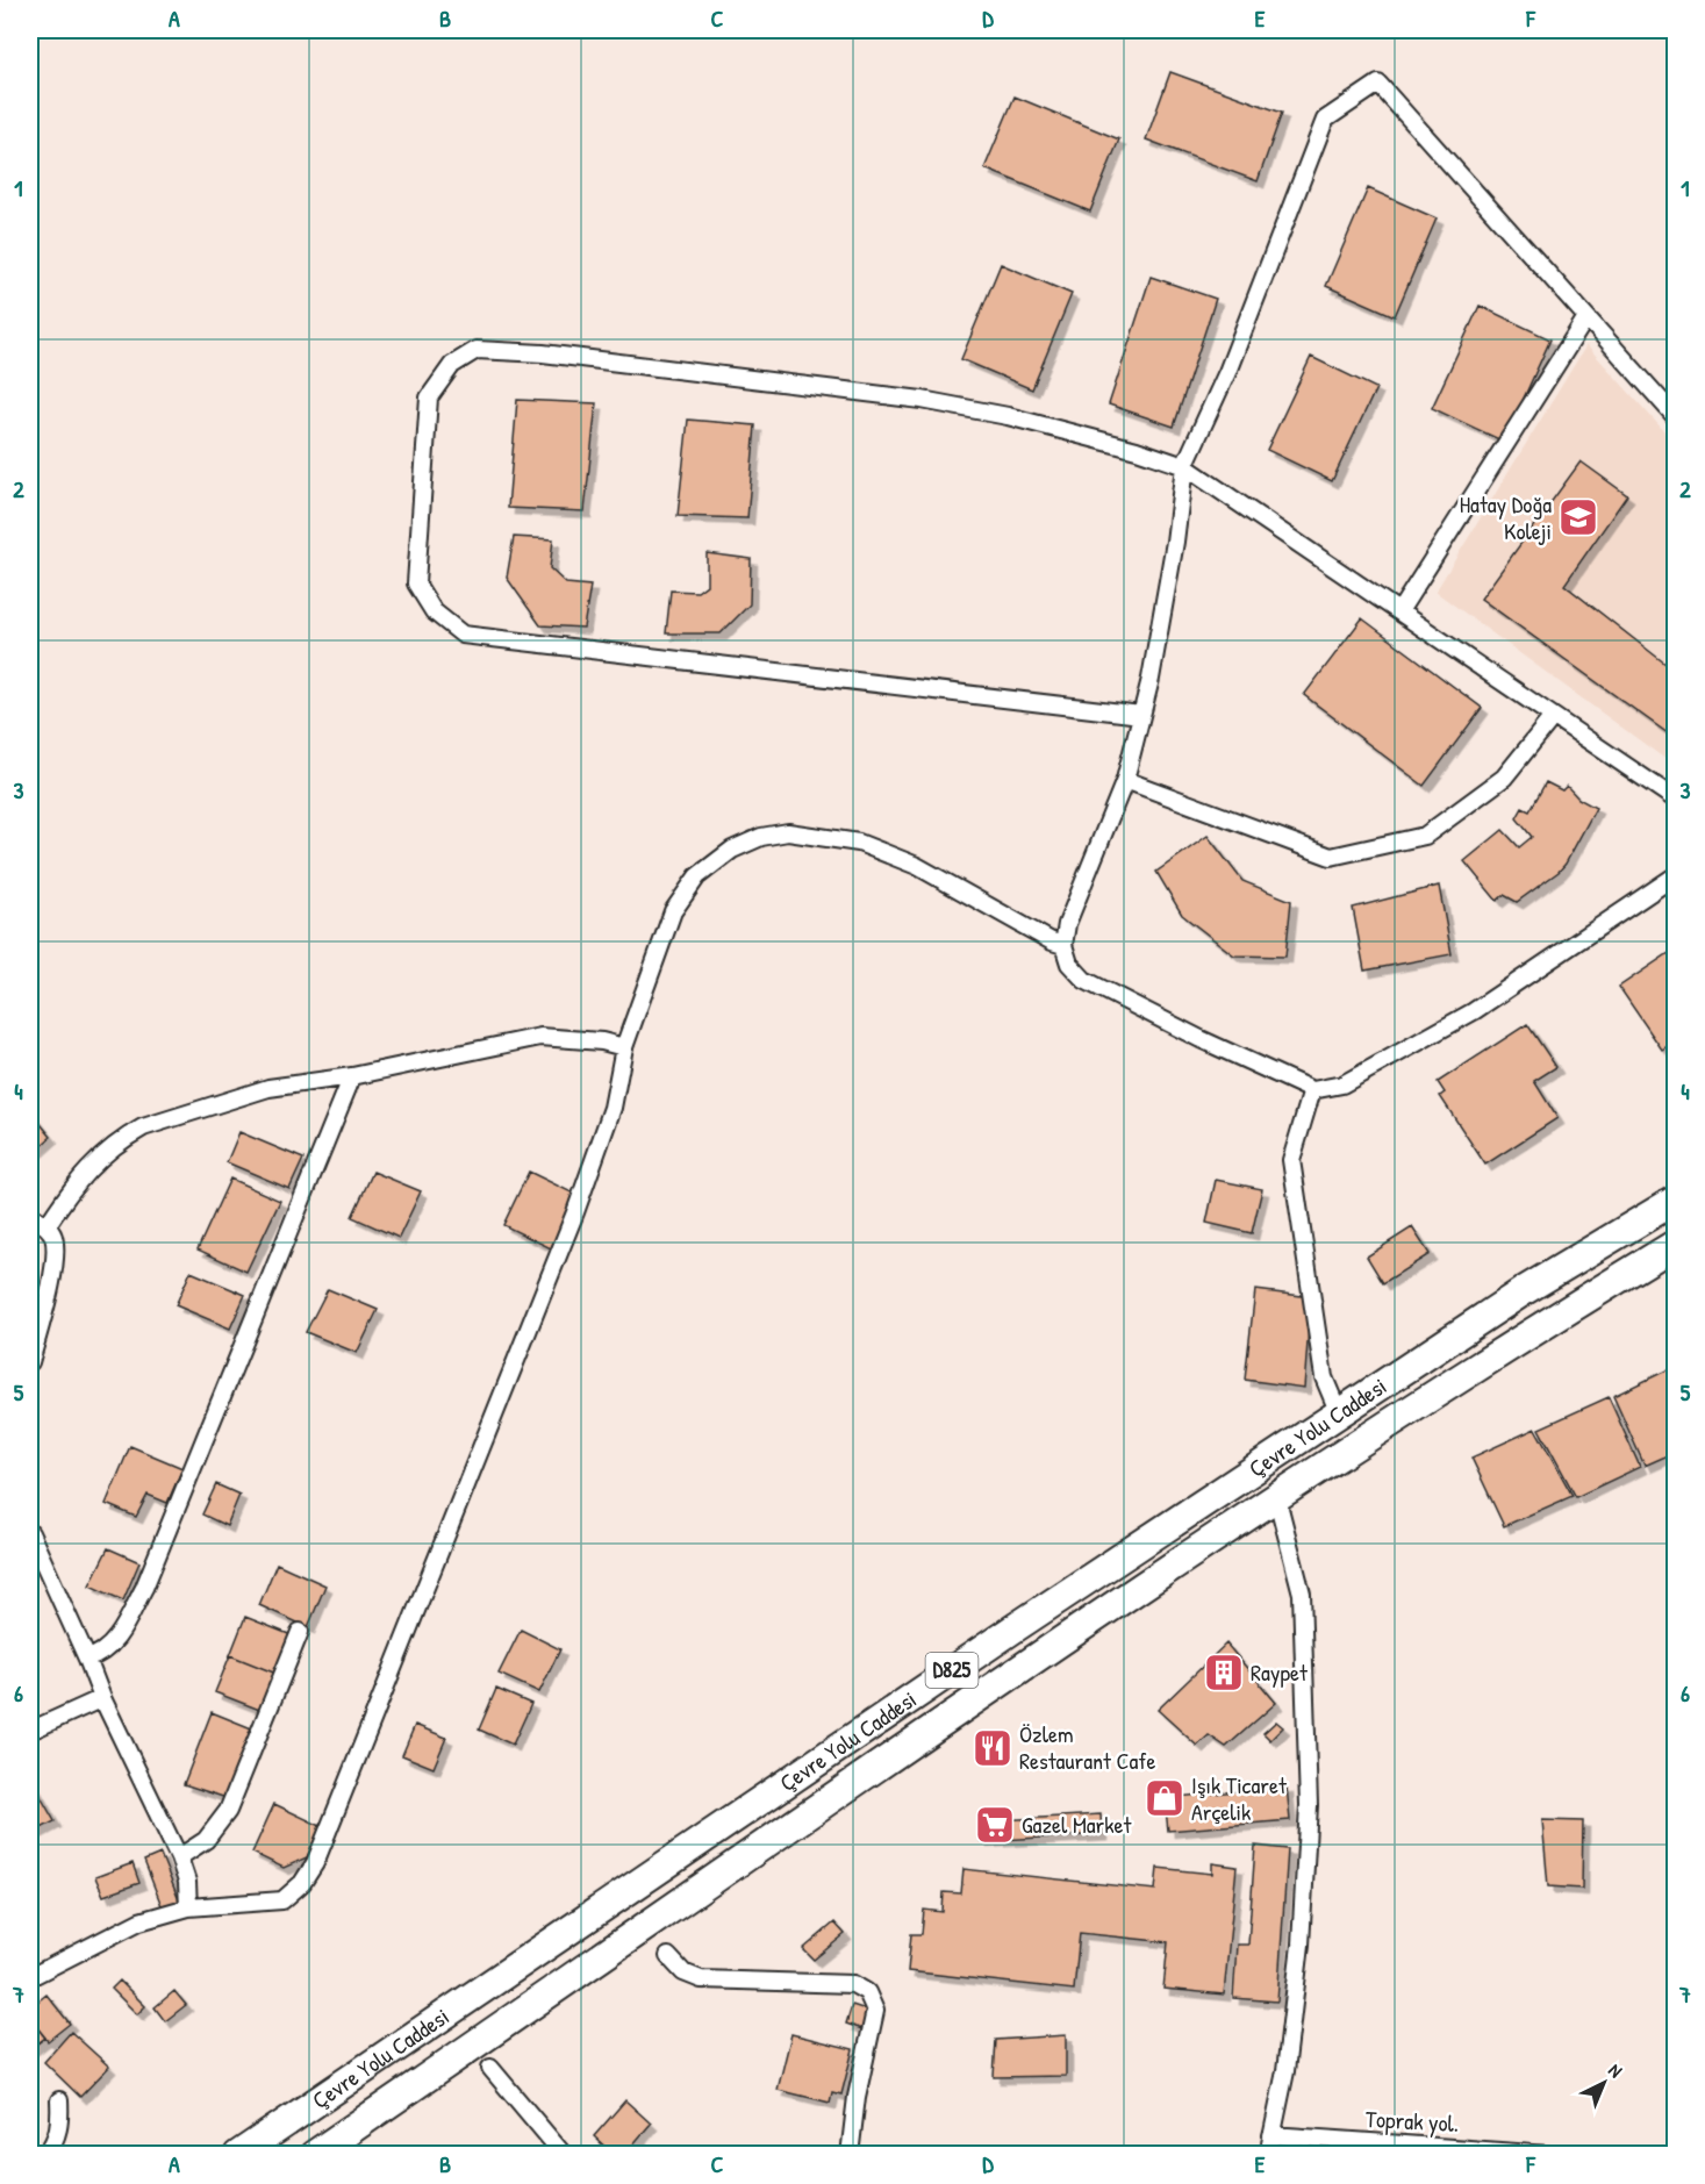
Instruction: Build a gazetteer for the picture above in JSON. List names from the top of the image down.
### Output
{
  "streets": {
    "highway": ["Çevre Yolu Caddesi", "D825"],
    "street": ["Toprak yol."]
  },
  "places": {
    "school or university": ["Hatay Doğa Koleji"],
    "building": ["Raypet"],
    "restaurant": ["Özlem Restaurant Cafe"],
    "shop": ["Işık Ticaret Arçelik"],
    "supermarket": ["Gazel Market"]
  },
  "north": "top right",
  "grid": {
    "columns": [
      "A",
      "B",
      "C",
      "D",
      "E",
      "F"
    ],
    "rows": [
      "1",
      "2",
      "3",
      "4",
      "5",
      "6",
      "7"
    ]
  }
}
